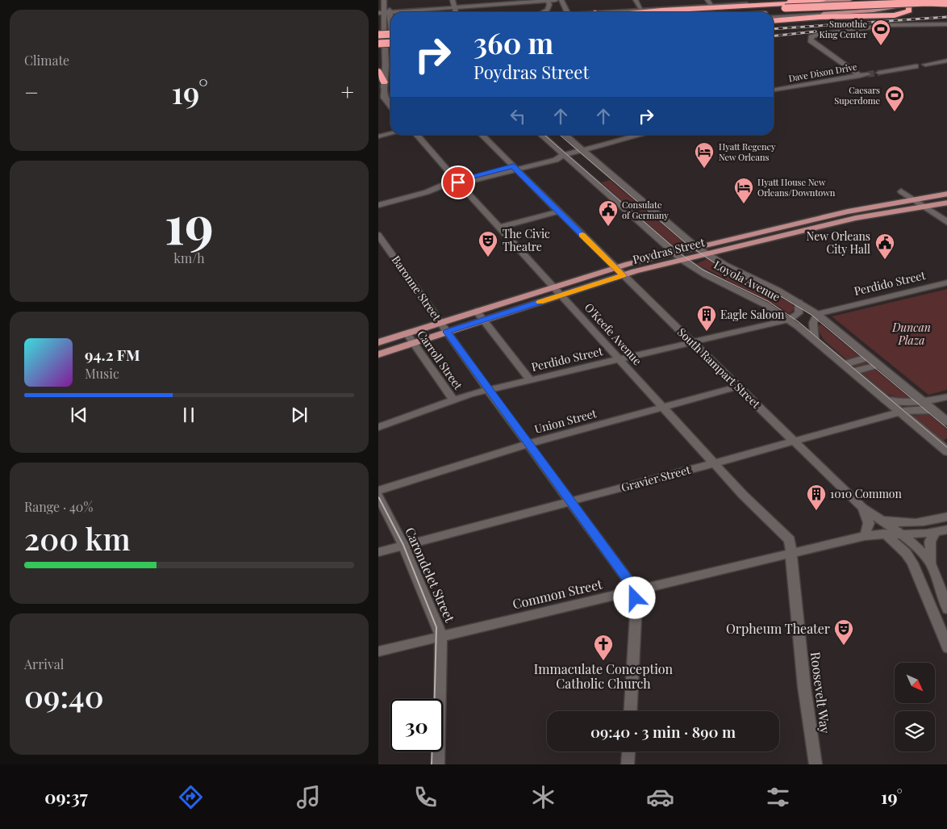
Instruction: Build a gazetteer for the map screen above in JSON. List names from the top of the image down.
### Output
{
  "streets": {
    "main road": ["Dave Dixon Drive", "Poydras Street", "Loyola Avenue"],
    "street": [
      "Perdido Street",
      "Baronne Street",
      "O'Keefe Avenue",
      "Carroll Street",
      "South Rampart Street",
      "Union Street",
      "Gravier Street",
      "Carondelet Street",
      "Common Street",
      "Roosevelt Way"
    ]
  },
  "crossings": [
    ["Poydras Street", "Loyola Avenue"],
    ["Poydras Street", "Baronne Street"],
    ["Poydras Street", "O'Keefe Avenue"],
    ["Poydras Street", "Carroll Street"],
    ["Poydras Street", "South Rampart Street"],
    ["Loyola Avenue", "Perdido Street"],
    ["Loyola Avenue", "Gravier Street"],
    ["Perdido Street", "Baronne Street"],
    ["Perdido Street", "O'Keefe Avenue"],
    ["Perdido Street", "Carroll Street"],
    ["Perdido Street", "South Rampart Street"],
    ["Baronne Street", "Union Street"],
    ["Baronne Street", "Gravier Street"],
    ["Baronne Street", "Common Street"],
    ["O'Keefe Avenue", "Union Street"],
    ["O'Keefe Avenue", "Gravier Street"],
    ["O'Keefe Avenue", "Common Street"],
    ["O'Keefe Avenue", "Roosevelt Way"],
    ["South Rampart Street", "Union Street"],
    ["South Rampart Street", "Gravier Street"],
    ["South Rampart Street", "Common Street"],
    ["Gravier Street", "Carondelet Street"],
    ["Carondelet Street", "Common Street"],
    ["Common Street", "Roosevelt Way"]
  ],
  "parks": ["Duncan Plaza"],
  "places": {
    "sports": ["Smoothie King Center", "Caesars Superdome"],
    "hotel": ["Hyatt Regency New Orleans", "Hyatt House New Orleans/Downtown"],
    "public building": ["Consulate of Germany", "New Orleans City Hall"],
    "theatre": ["The Civic Theatre", "Orpheum Theater"],
    "building": ["Eagle Saloon", "1010 Common"],
    "church": ["Immaculate Conception Catholic Church"]
  },
  "north": "bottom right",
  "page": {
    "tile": [
      "Climate",
      ["19", "km/h"],
      ["Range · 40%", "200 km"],
      ["Arrival", "09:40"]
    ],
    "turn": ["360 m", "Poydras Street"],
    "heat": ["−", "19°", "+"],
    "song": ["94.2 FM", "Music"],
    "limit": "30",
    "trip": "09:40 · 3 min · 890 m",
    "tabs": ["09:37", "19°"]
  }
}
